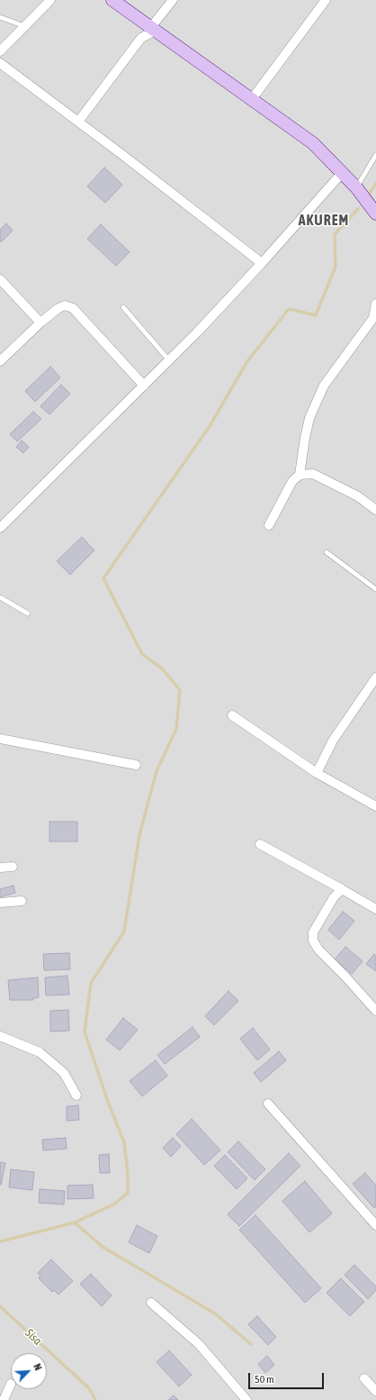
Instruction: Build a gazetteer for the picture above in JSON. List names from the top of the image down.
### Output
{
  "districts": ["AKUREM"],
  "water": ["Sisa"],
  "scale_bar": "50 m",
  "north": "top right"
}
